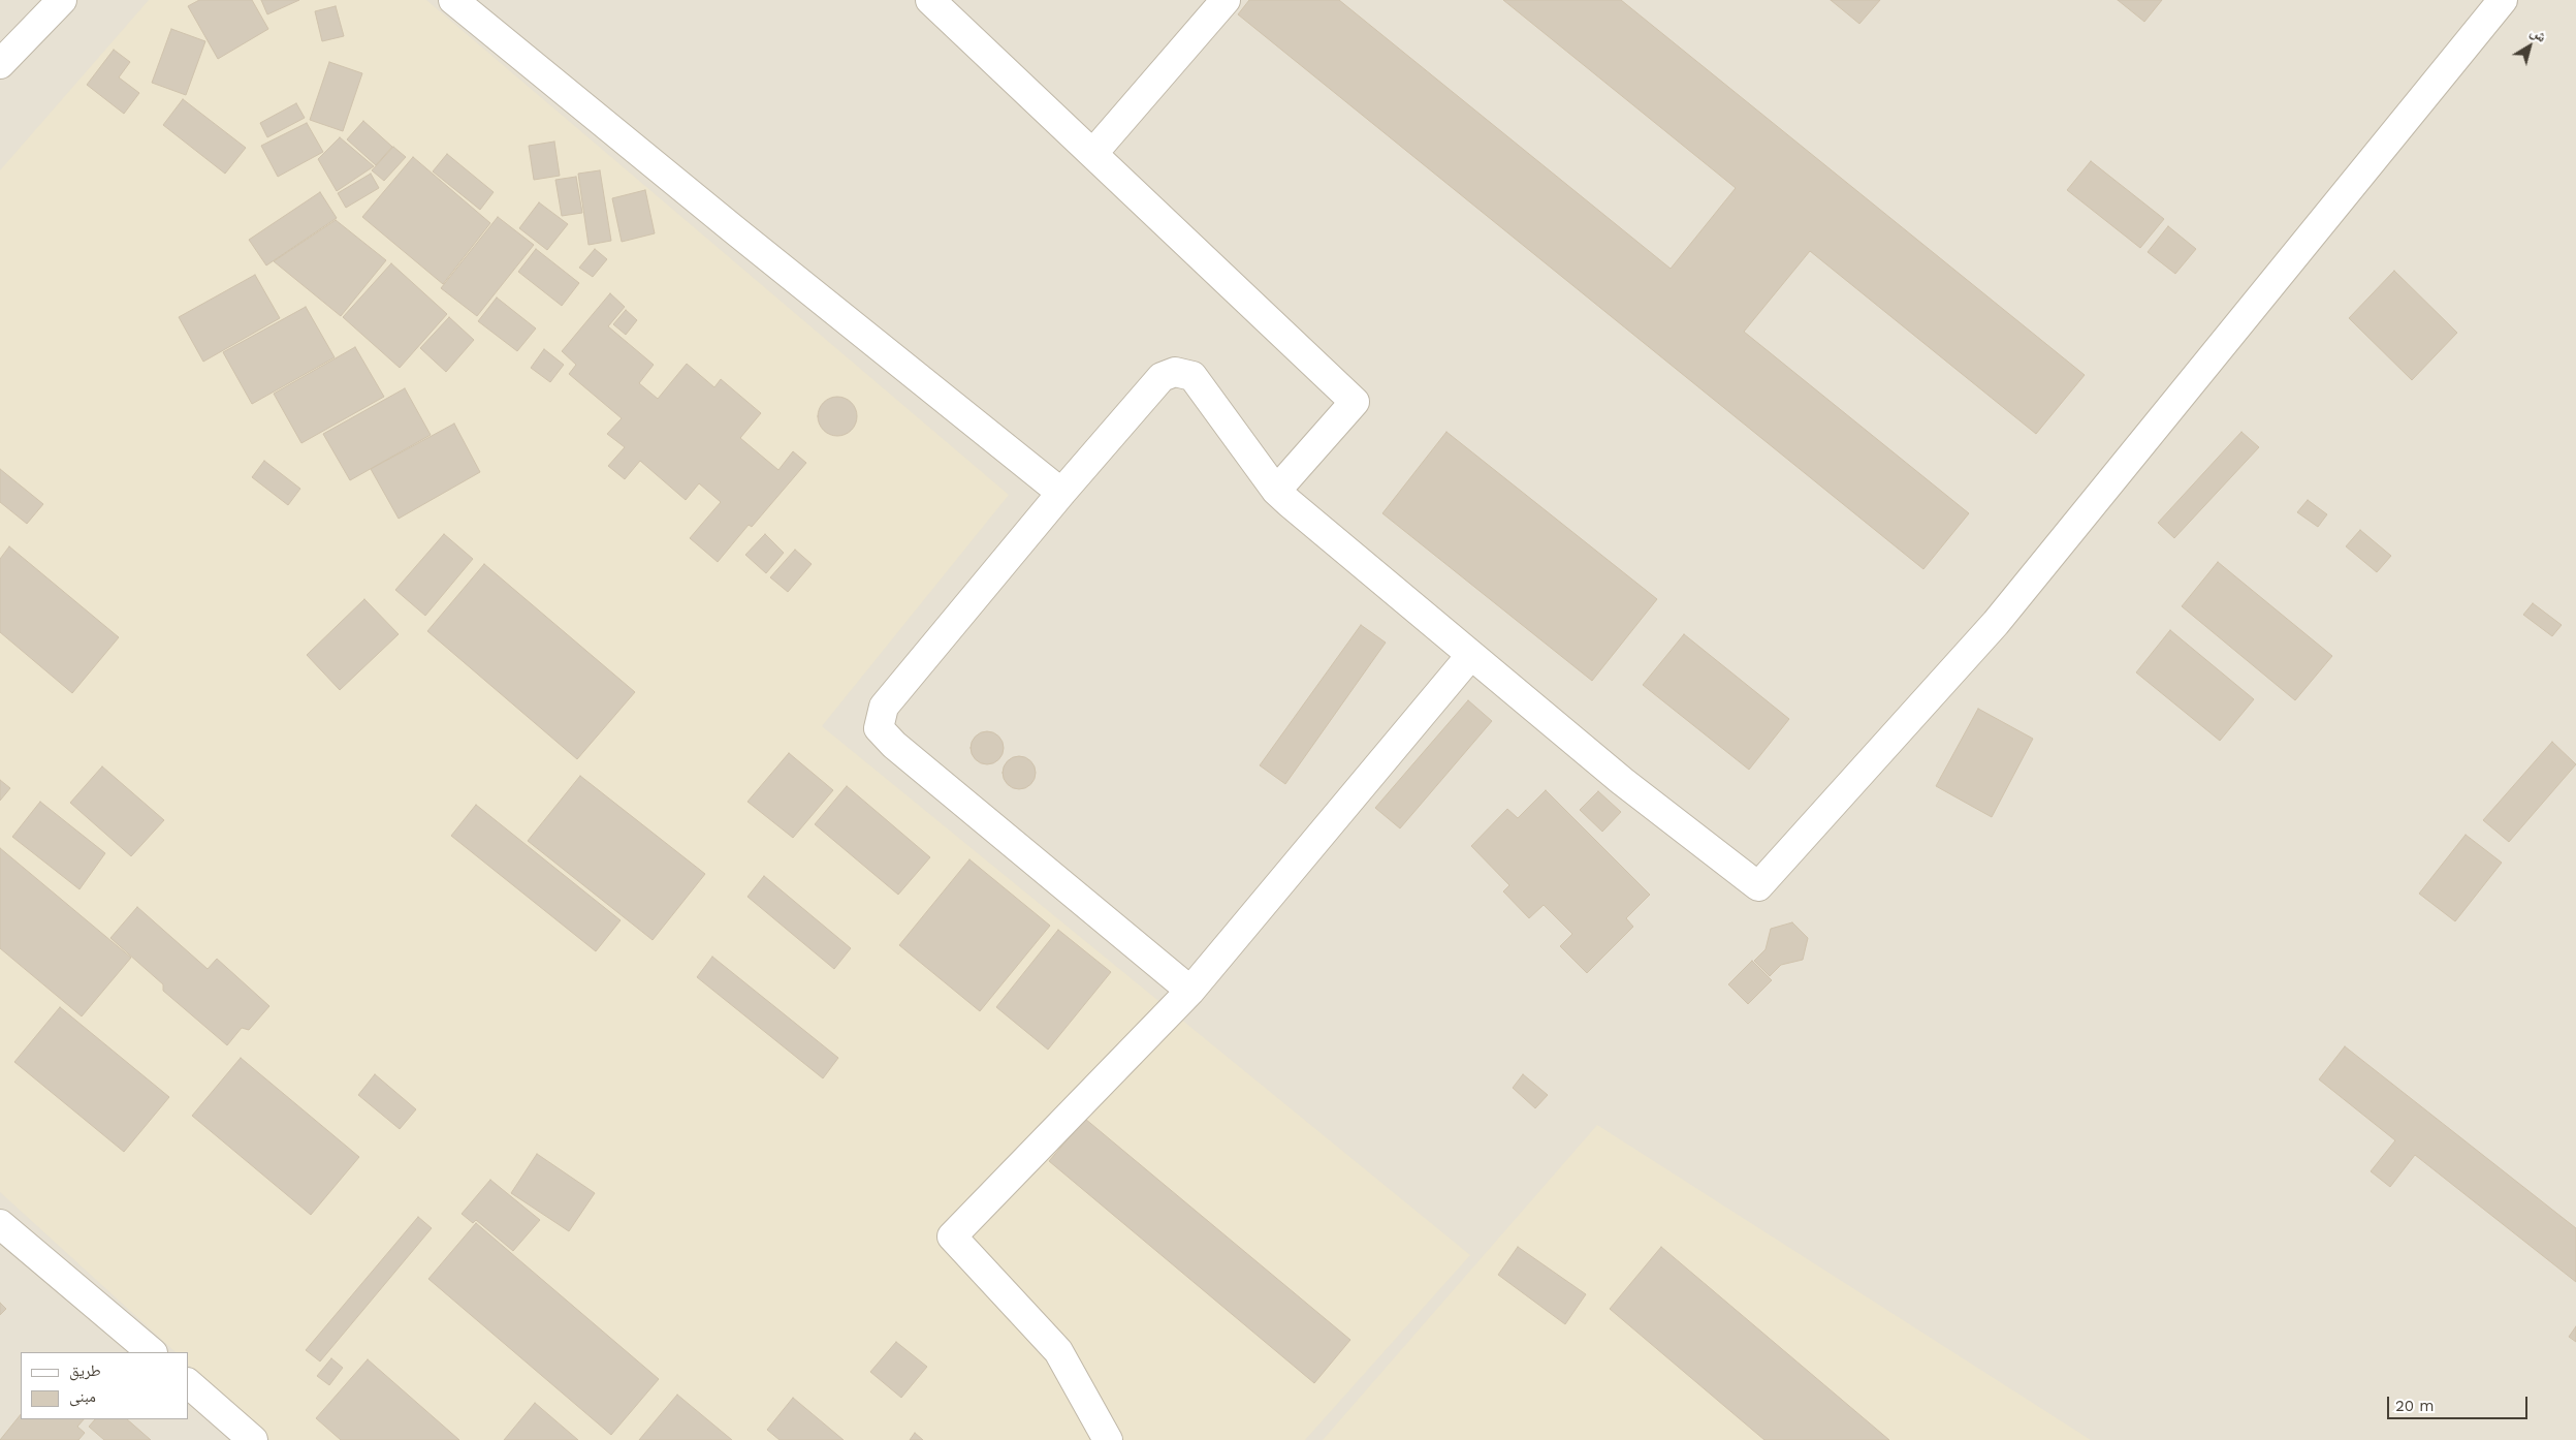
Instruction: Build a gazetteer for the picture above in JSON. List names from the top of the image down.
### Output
{
  "legend": ["طريق", "مبنى"],
  "scale_bar": "20 m",
  "north": "top right"
}
